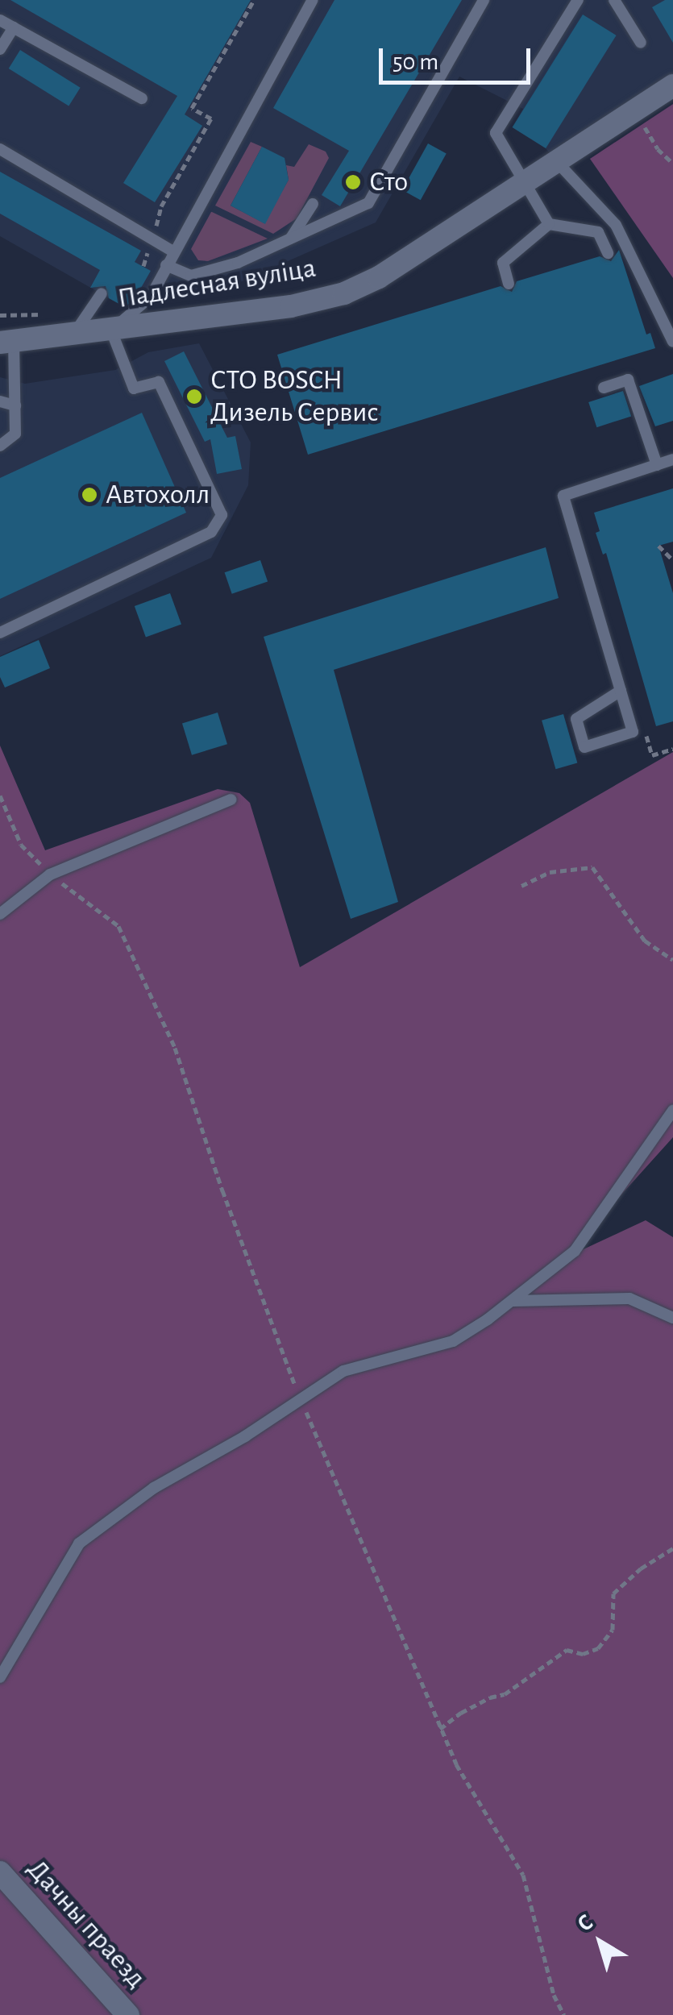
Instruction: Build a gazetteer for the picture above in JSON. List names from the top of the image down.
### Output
{
  "streets": {
    "street": ["Падлесная вуліца", "Дачны праезд"]
  },
  "places": ["Сто", "СТО BOSCH Дизель Сервис", "Автохолл"],
  "scale_bar": "50 m",
  "north": "top left"
}
